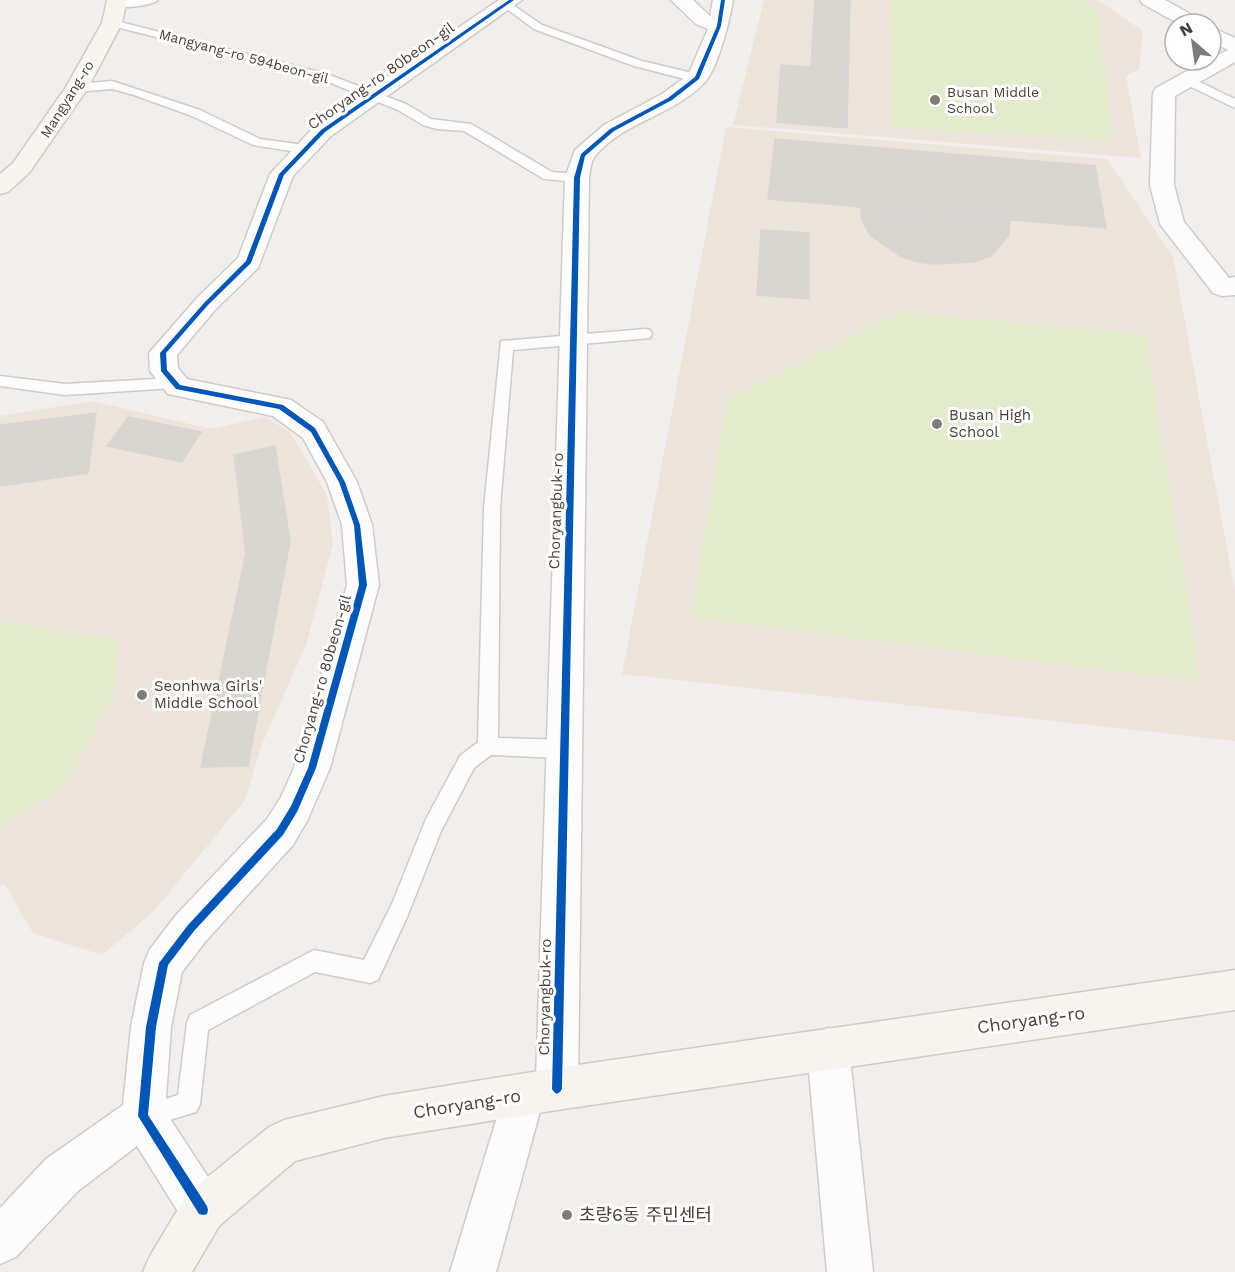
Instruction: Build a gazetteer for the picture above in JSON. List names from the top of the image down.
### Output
{
  "streets": {
    "main road": ["Mangyang-ro", "Choryang-ro"],
    "street": ["Choryang-ro 80beon-gil", "Choryangbuk-ro"],
    "lane": ["Mangyang-ro 594beon-gil"]
  },
  "crossings": [
    ["Mangyang-ro 594beon-gil", "Choryang-ro 80beon-gil"],
    ["Mangyang-ro 594beon-gil", "Mangyang-ro"],
    ["Mangyang-ro 594beon-gil", "Choryangbuk-ro"],
    ["Choryangbuk-ro", "Choryang-ro"]
  ],
  "places": [
    "Busan Middle School",
    "Busan High School",
    "Seonhwa Girls' Middle School",
    "초량6동 주민센터"
  ],
  "north": "top left"
}
